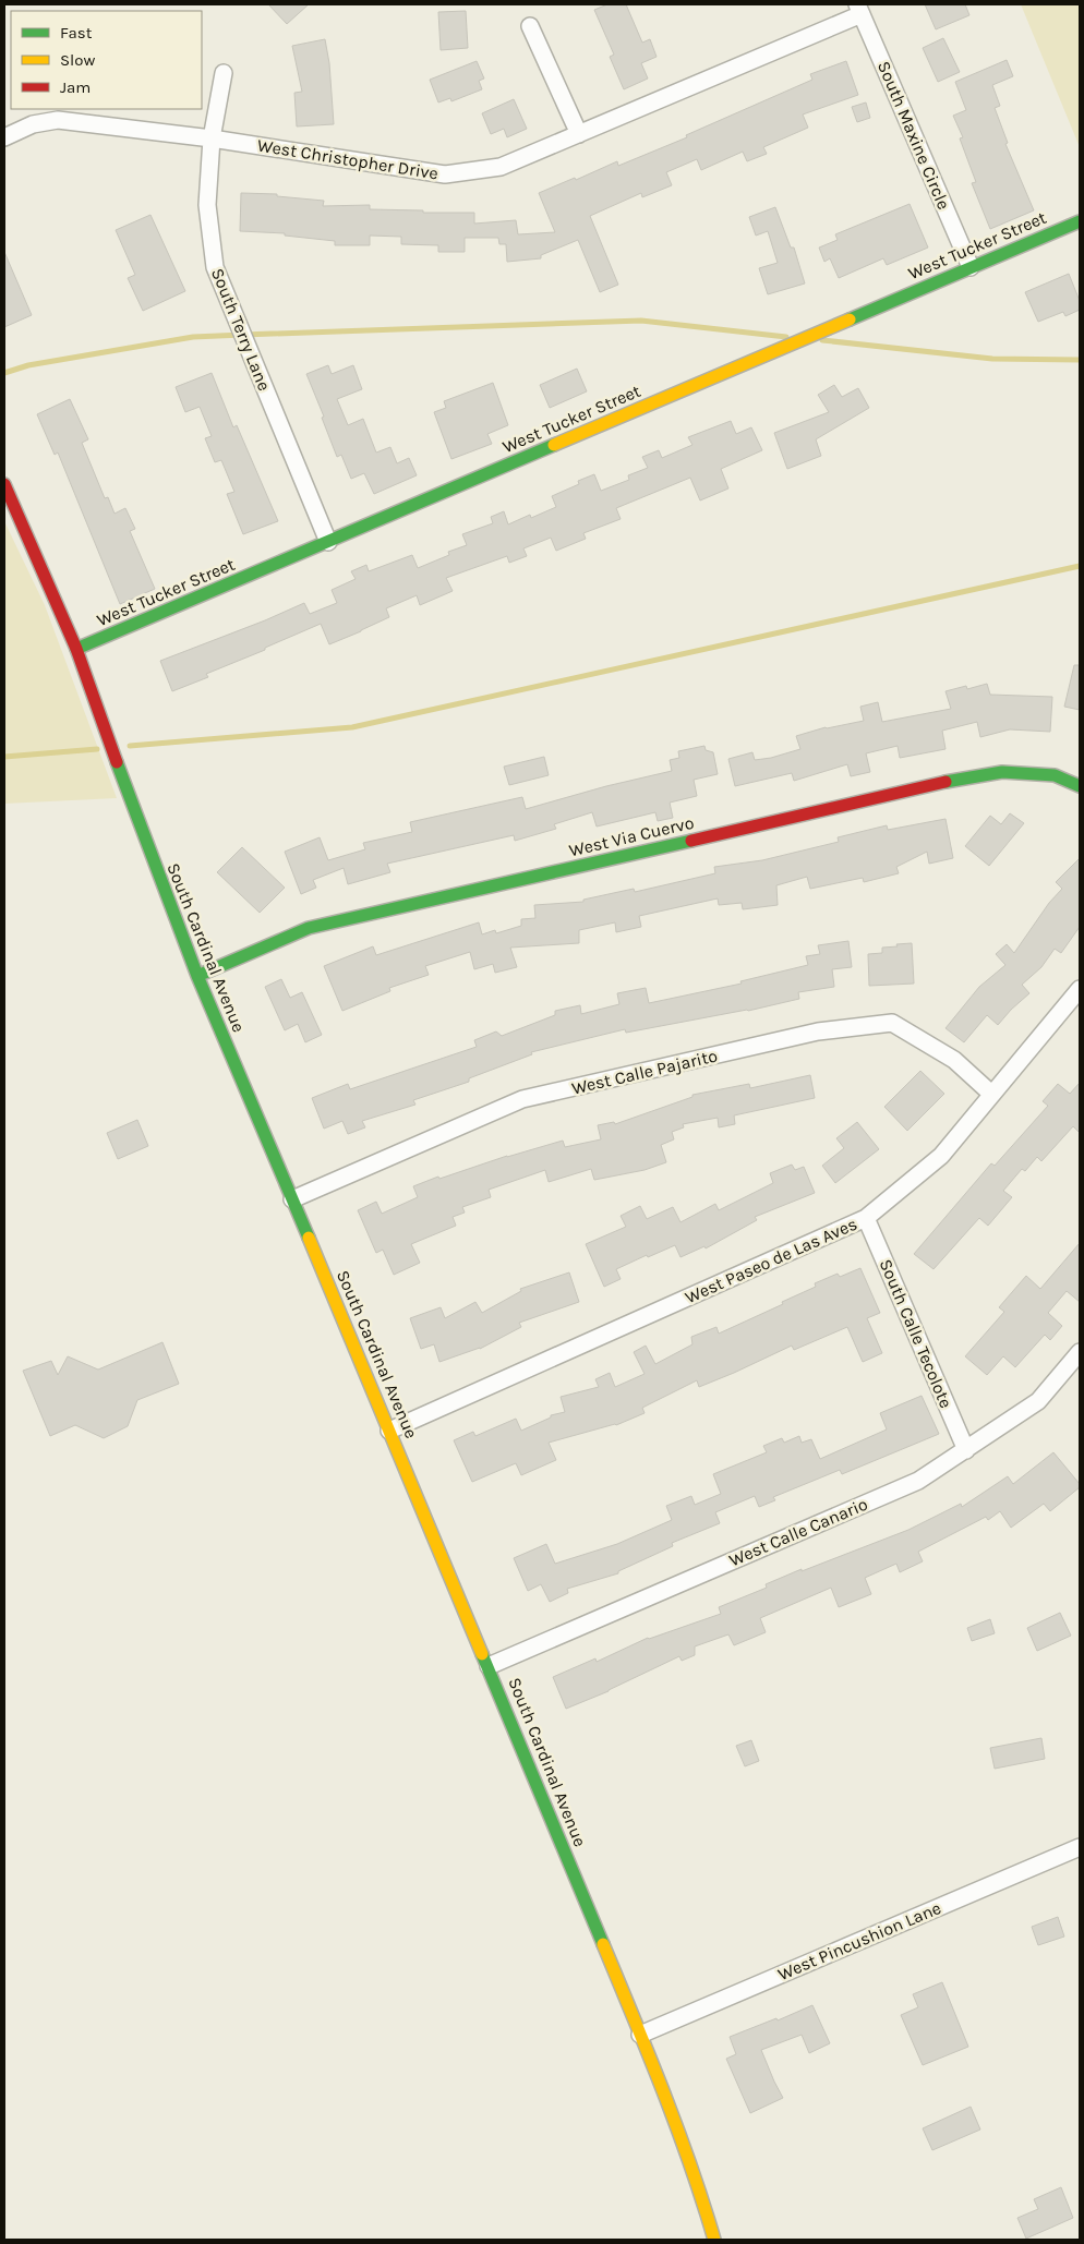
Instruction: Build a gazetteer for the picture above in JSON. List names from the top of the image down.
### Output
{
  "streets": {
    "street": [
      "South Maxine Circle",
      "West Christopher Drive",
      "West Tucker Street",
      "South Terry Lane",
      "West Via Cuervo",
      "South Cardinal Avenue",
      "West Calle Pajarito",
      "West Paseo de Las Aves",
      "South Calle Tecolote",
      "West Calle Canario",
      "West Pincushion Lane"
    ]
  },
  "crossings": [
    ["South Maxine Circle", "West Christopher Drive"],
    ["South Maxine Circle", "West Tucker Street"],
    ["West Christopher Drive", "South Terry Lane"],
    ["West Tucker Street", "South Terry Lane"],
    ["West Tucker Street", "South Cardinal Avenue"],
    ["West Via Cuervo", "South Cardinal Avenue"],
    ["South Cardinal Avenue", "West Calle Pajarito"],
    ["South Cardinal Avenue", "West Paseo de Las Aves"],
    ["South Cardinal Avenue", "West Calle Canario"],
    ["South Cardinal Avenue", "West Pincushion Lane"],
    ["West Calle Pajarito", "West Paseo de Las Aves"],
    ["West Paseo de Las Aves", "South Calle Tecolote"],
    ["South Calle Tecolote", "West Calle Canario"]
  ],
  "legend": ["Fast", "Slow", "Jam"]
}
